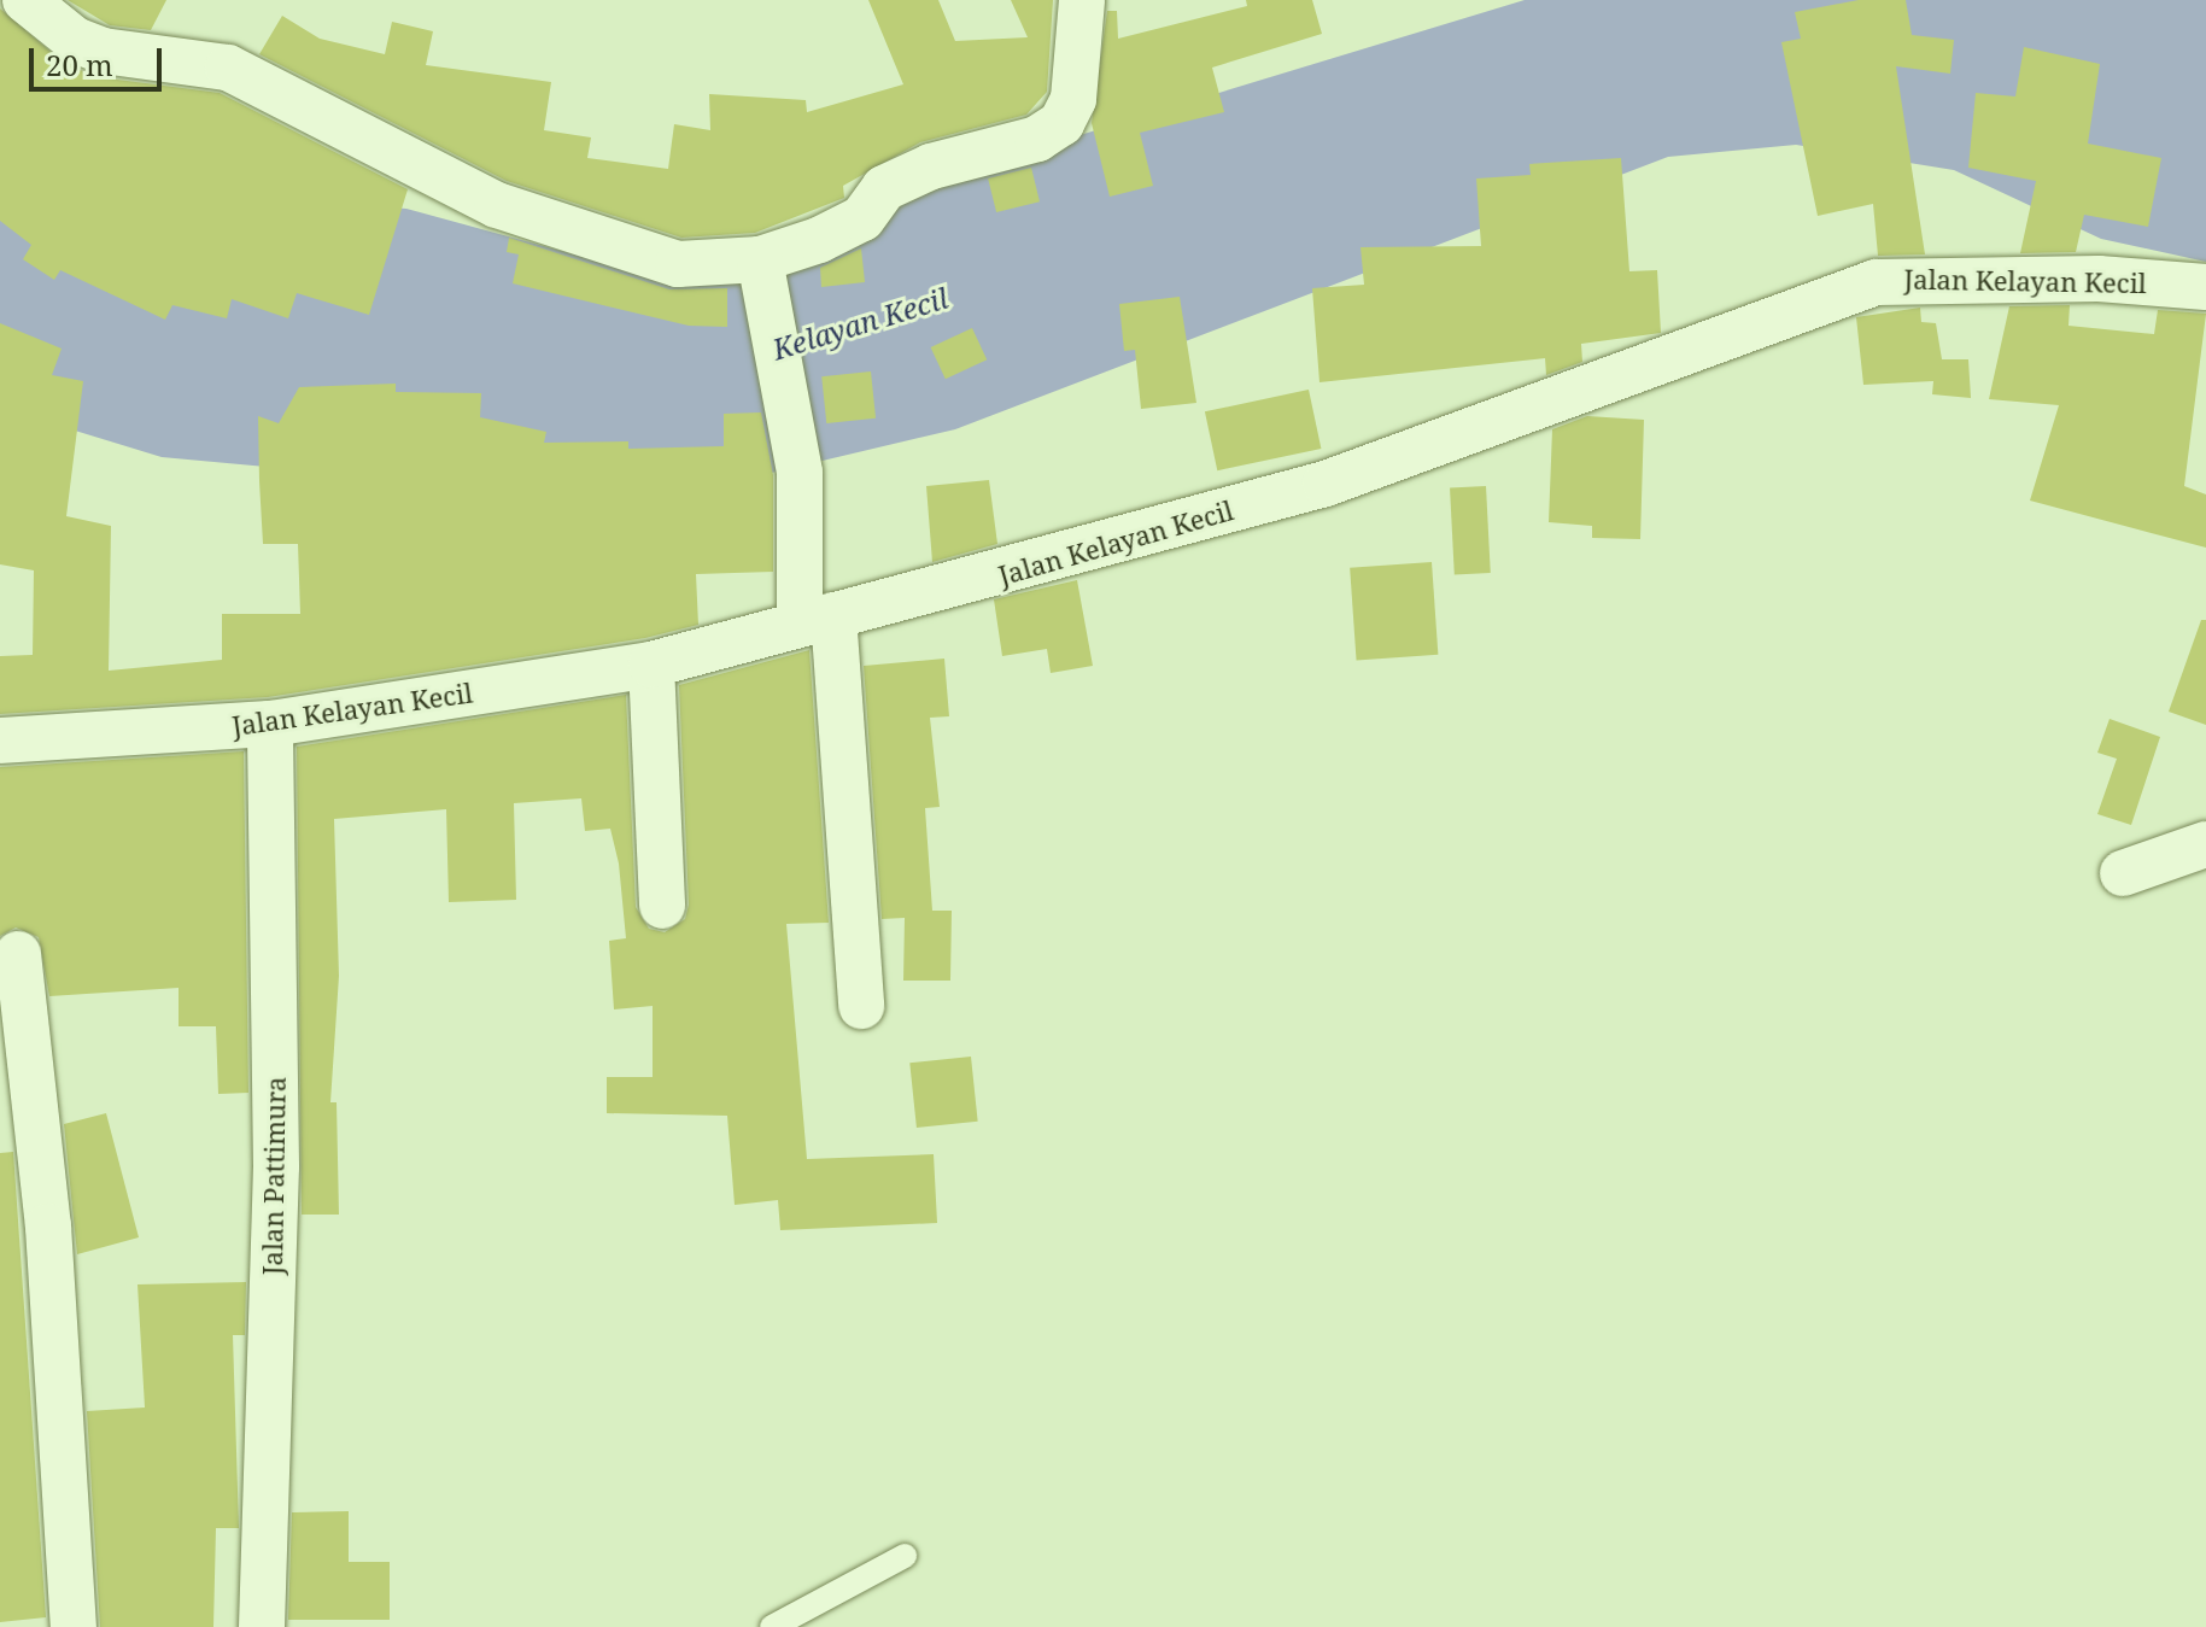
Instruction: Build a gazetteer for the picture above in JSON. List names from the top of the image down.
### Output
{
  "streets": {
    "street": ["Jalan Kelayan Kecil", "Jalan Pattimura"]
  },
  "crossings": [
    ["Jalan Kelayan Kecil", "Jalan Pattimura"]
  ],
  "water": ["Kelayan Kecil"],
  "scale_bar": "20 m"
}
